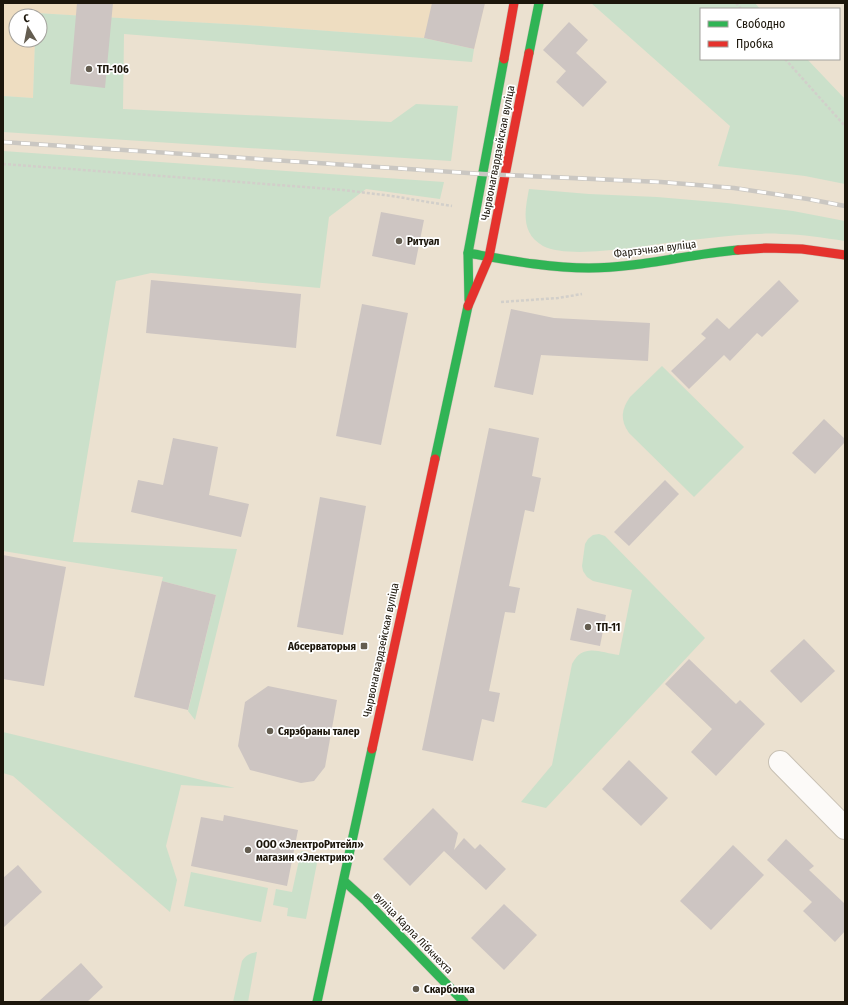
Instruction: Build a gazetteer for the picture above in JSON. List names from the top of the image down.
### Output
{
  "streets": {
    "main road": ["Чырвонагвардзейская вуліца", "Фартэчная вуліца", "вуліца Карла Лібкнехта"]
  },
  "crossings": [
    ["Чырвонагвардзейская вуліца", "Фартэчная вуліца"],
    ["Чырвонагвардзейская вуліца", "вуліца Карла Лібкнехта"]
  ],
  "places": {
    "other": [
      "ТП-106",
      "Ритуал",
      "ТП-11",
      "Сярэбраны талер",
      "ООО «ЭлектроРитейл» магазин «Электрик»",
      "Скарбонка"
    ],
    "transit": ["Абсерваторыя"]
  },
  "legend": ["Свободно", "Пробка"],
  "north": "top"
}
